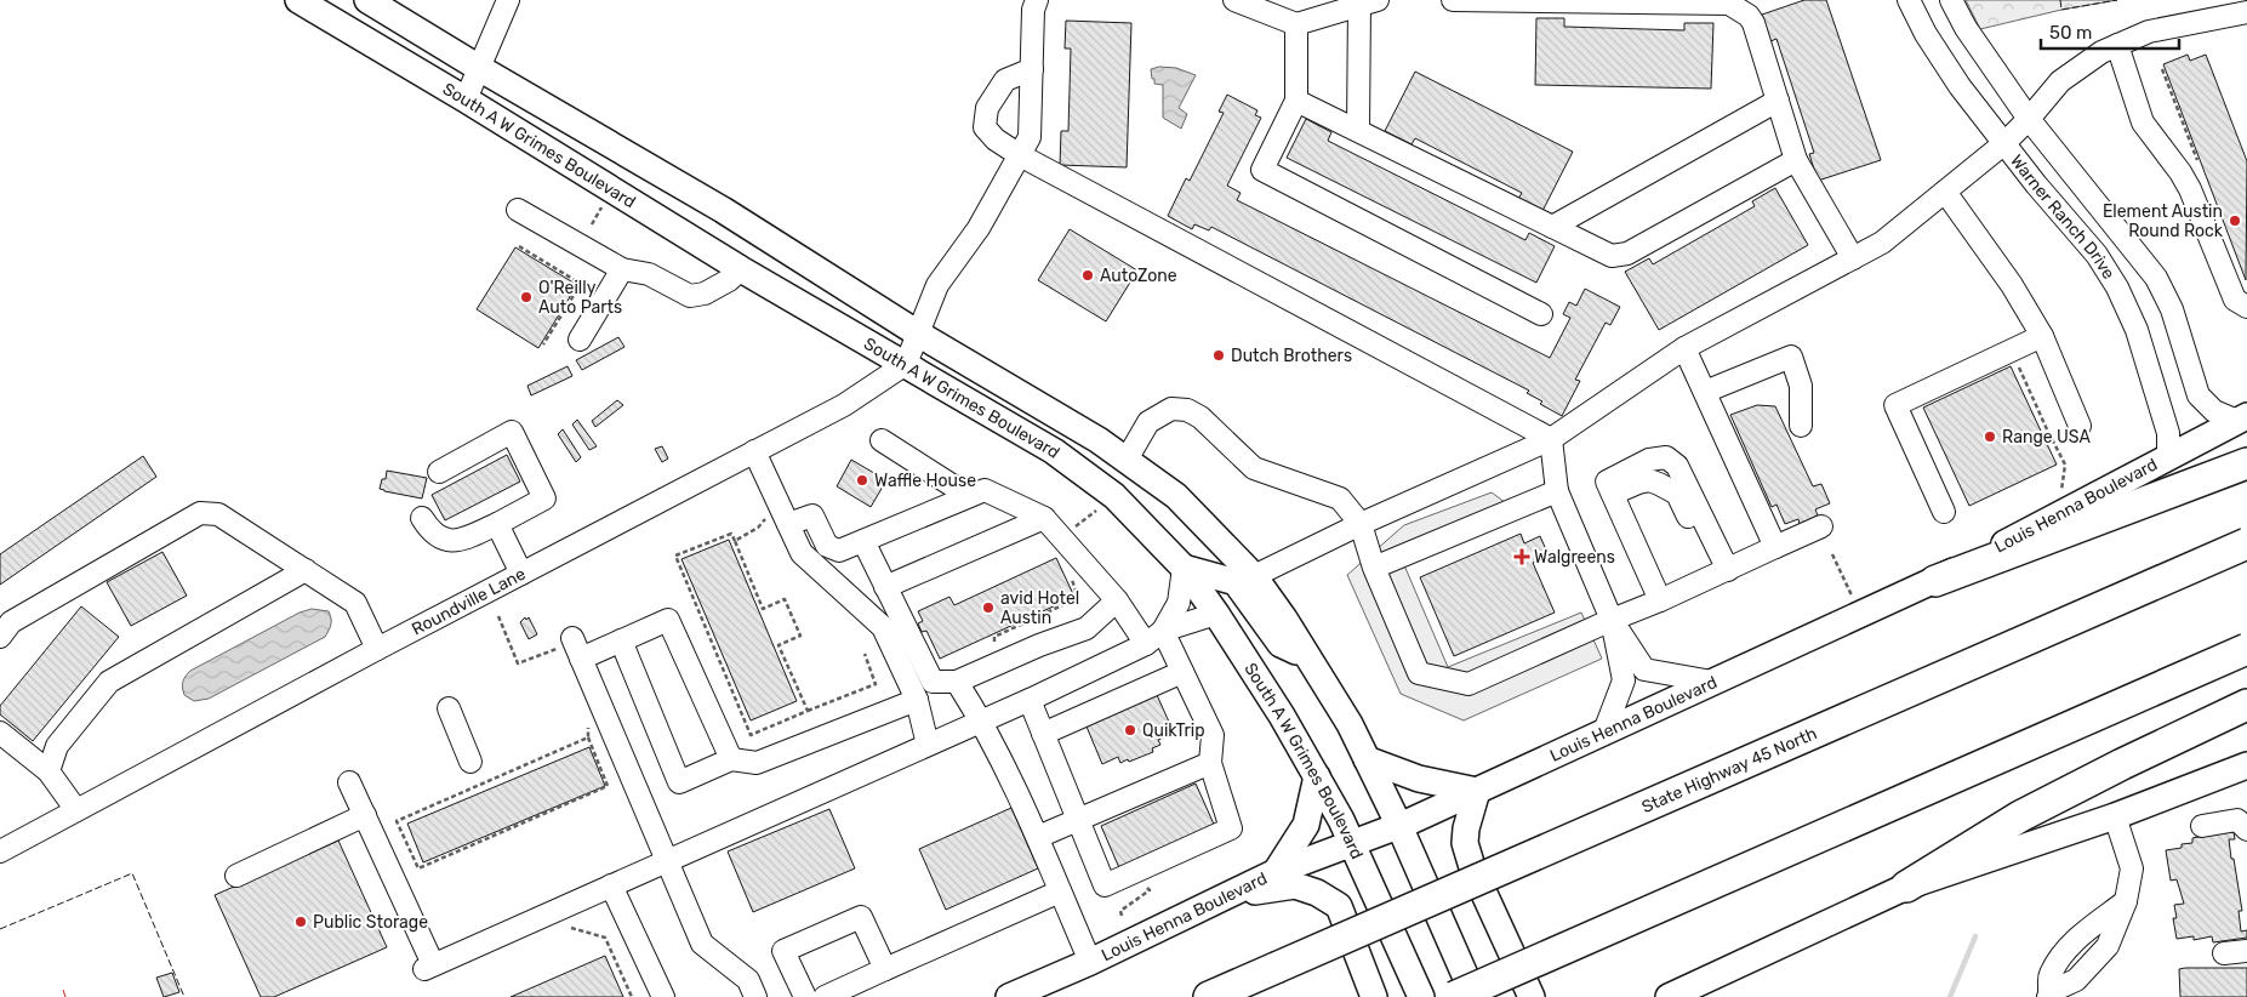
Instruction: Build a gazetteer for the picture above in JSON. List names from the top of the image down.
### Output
{
  "streets": {
    "highway": ["State Highway 45 North"],
    "main road": ["South A W Grimes Boulevard", "Louis Henna Boulevard"],
    "street": ["Warner Ranch Drive", "Roundville Lane"]
  },
  "crossings": [
    ["South A W Grimes Boulevard", "Louis Henna Boulevard"],
    ["South A W Grimes Boulevard", "Roundville Lane"],
    ["Warner Ranch Drive", "Louis Henna Boulevard"]
  ],
  "places": {
    "other": [
      "Element Austin Round Rock",
      "AutoZone",
      "O'Reilly Auto Parts",
      "Dutch Brothers",
      "Range USA",
      "Waffle House",
      "avid Hotel Austin",
      "QuikTrip",
      "Public Storage"
    ],
    "health": ["Walgreens"]
  },
  "scale_bar": "50 m"
}
